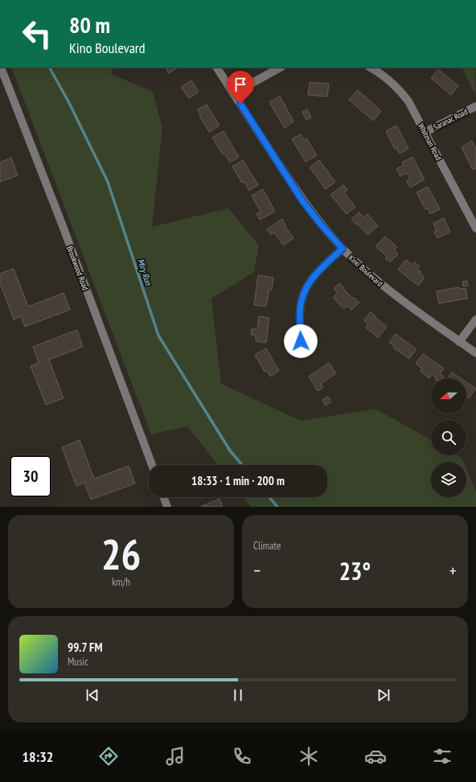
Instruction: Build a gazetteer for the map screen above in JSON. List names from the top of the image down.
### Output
{
  "streets": {
    "street": [
      "Saranac Road",
      "Whitman Road",
      "Brookwood Road",
      "Kino Boulevard"
    ]
  },
  "crossings": [
    ["Saranac Road", "Whitman Road"]
  ],
  "water": ["Miry Run"],
  "north": "left",
  "page": {
    "turn": ["80 m", "Kino Boulevard"],
    "limit": "30",
    "trip": "18:33 · 1 min · 200 m",
    "tile": [
      ["26", "km/h"],
      "Climate"
    ],
    "heat": ["−", "23°", "+"],
    "song": ["99.7 FM", "Music"],
    "tabs": "18:32"
  }
}
